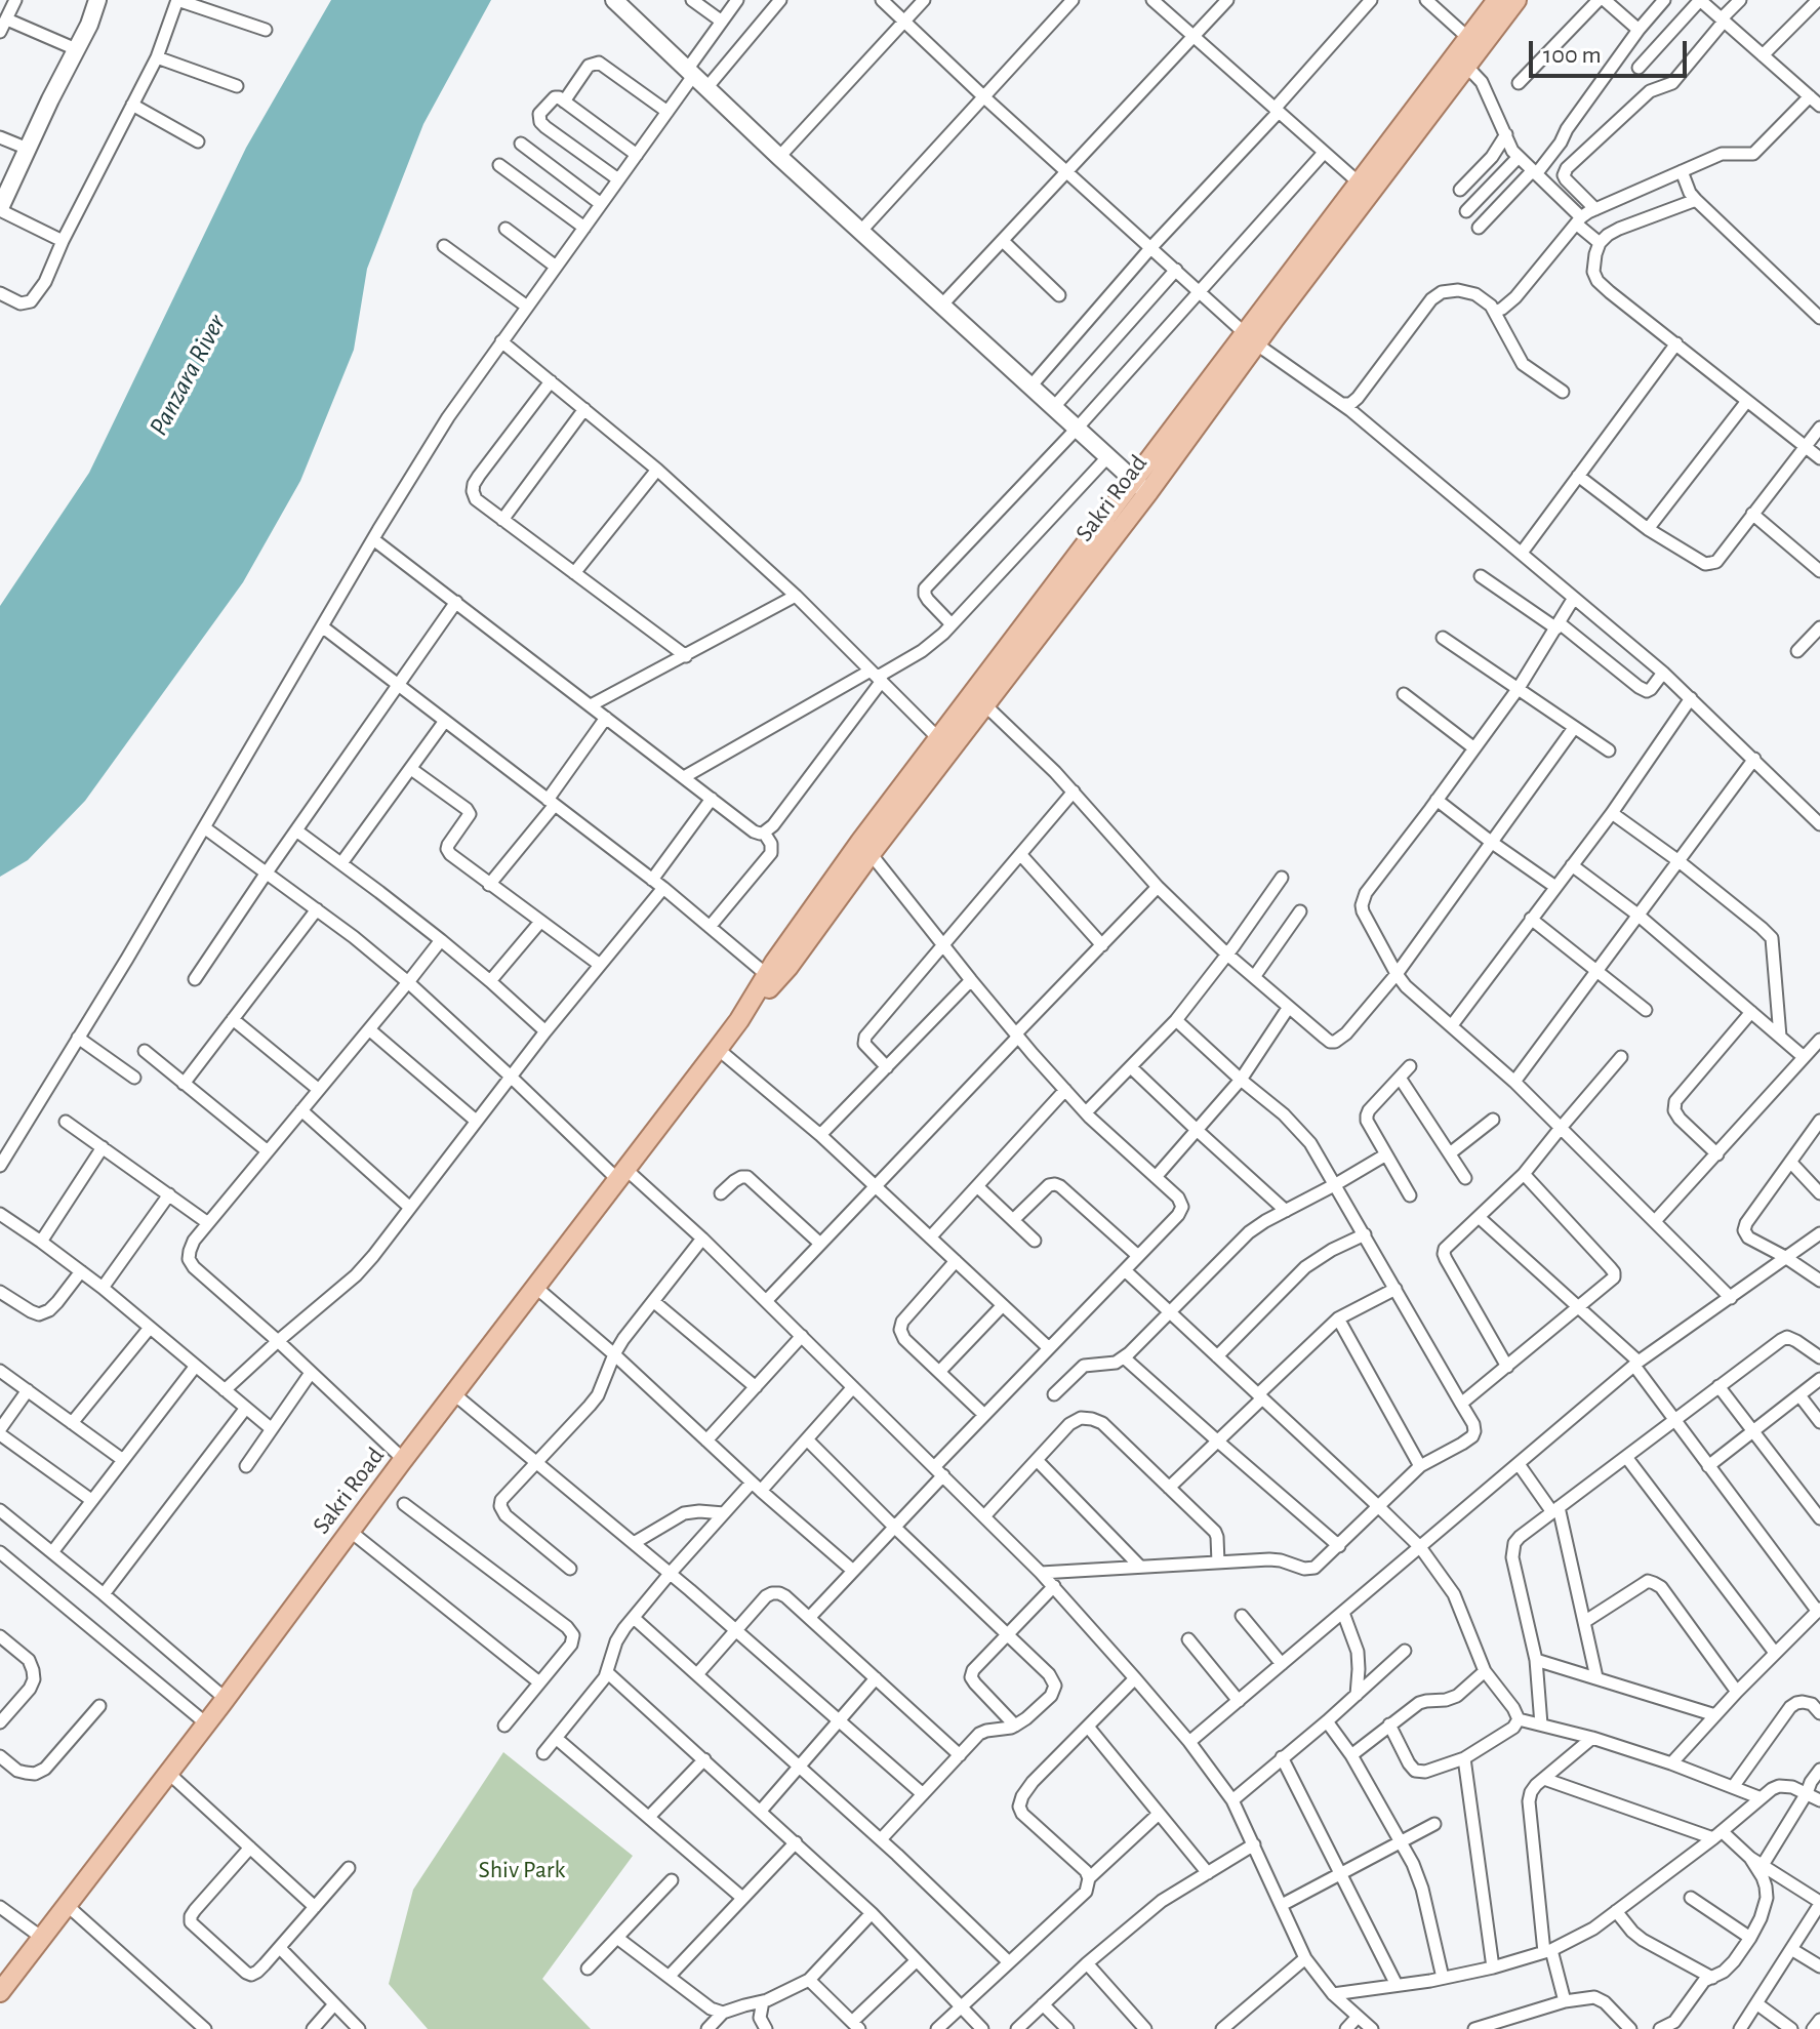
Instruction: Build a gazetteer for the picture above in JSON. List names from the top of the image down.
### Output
{
  "streets": {
    "main road": ["Sakri Road"]
  },
  "water": ["Panzara River"],
  "parks": ["Shiv Park"],
  "scale_bar": "100 m"
}
